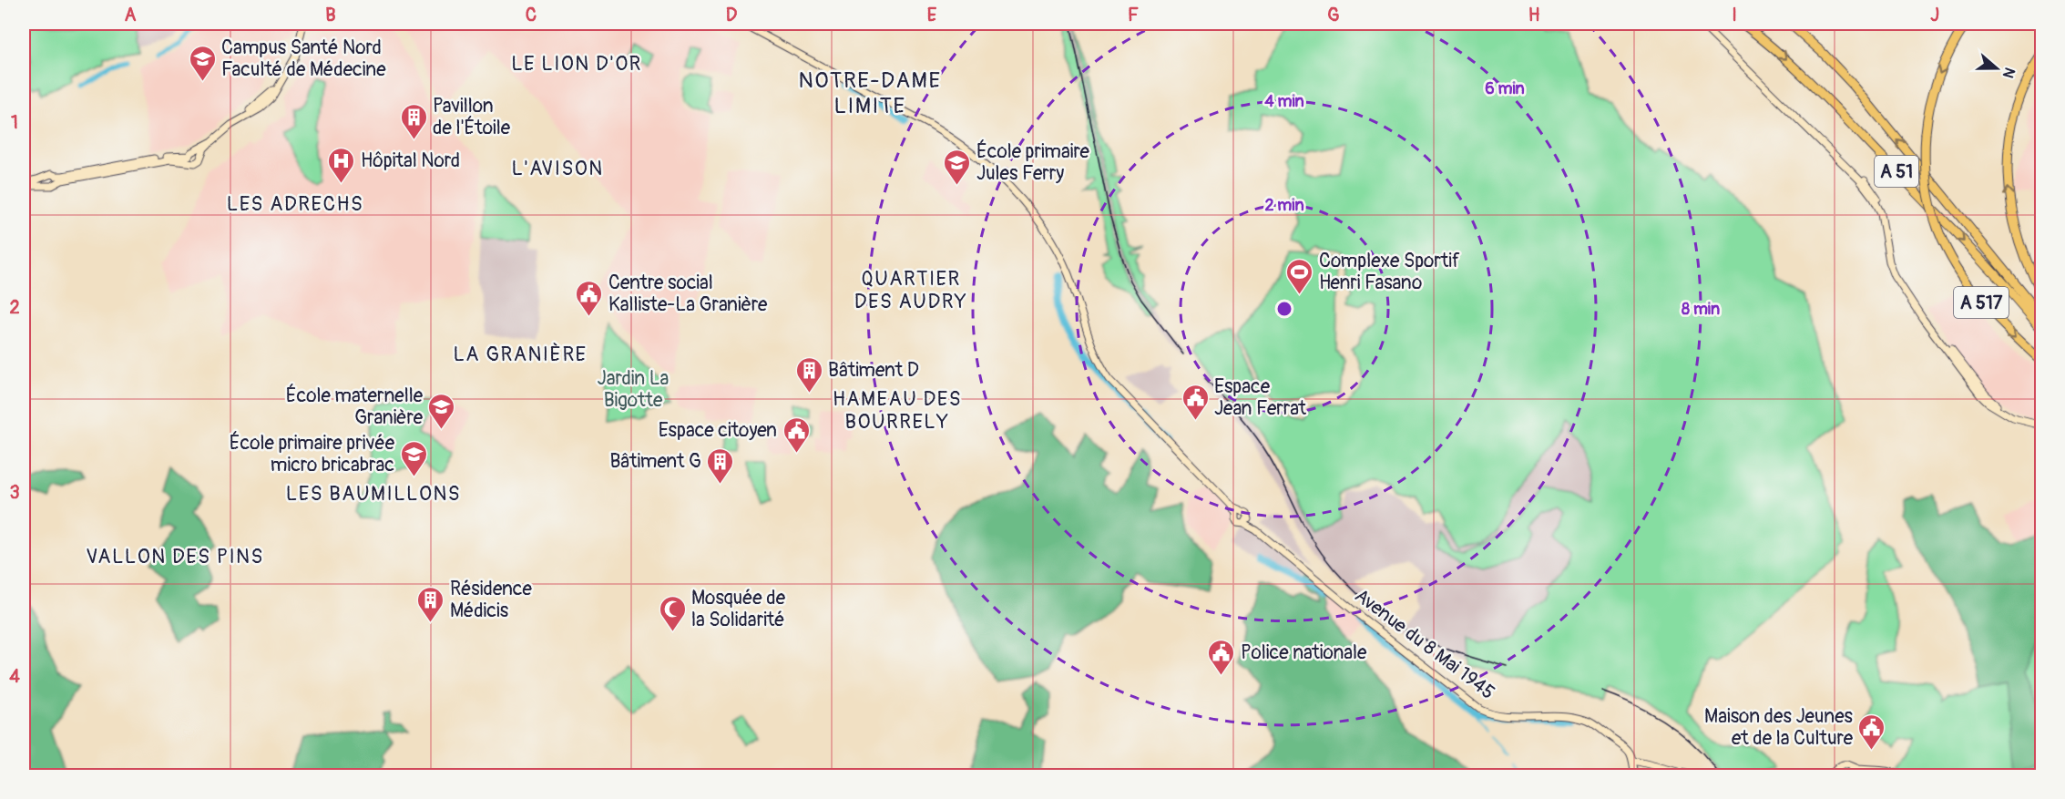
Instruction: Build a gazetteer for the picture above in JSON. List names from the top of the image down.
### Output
{
  "streets": {
    "highway": ["A 51", "A 517"],
    "street": ["Avenue du 8 Mai 1945"]
  },
  "districts": [
    "LE LION D'OR",
    "NOTRE-DAME LIMITE",
    "L'AVISON",
    "LES ADRECHS",
    "QUARTIER DES AUDRY",
    "LA GRANIÈRE",
    "HAMEAU DES BOURRELY",
    "LES BAUMILLONS",
    "VALLON DES PINS"
  ],
  "parks": ["Jardin La Bigotte"],
  "places": {
    "school or university": [
      "Campus Santé Nord Faculté de Médecine",
      "École primaire Jules Ferry",
      "École maternelle Granière",
      "École primaire privée micro bricabrac"
    ],
    "building": [
      "Pavillon de l'Étoile",
      "Bâtiment D",
      "Bâtiment G",
      "Résidence Médicis"
    ],
    "hospital": ["Hôpital Nord"],
    "sports": ["Complexe Sportif Henri Fasano"],
    "public building": [
      "Centre social Kalliste-La Granière",
      "Espace Jean Ferrat",
      "Espace citoyen",
      "Police nationale",
      "Maison des Jeunes et de la Culture"
    ],
    "mosque": ["Mosquée de la Solidarité"]
  },
  "north": "right",
  "grid": {
    "columns": [
      "A",
      "B",
      "C",
      "D",
      "E",
      "F",
      "G",
      "H",
      "I",
      "J"
    ],
    "rows": [
      "1",
      "2",
      "3",
      "4"
    ]
  },
  "rings": [
    "6 min",
    "4 min",
    "2 min",
    "8 min"
  ]
}
